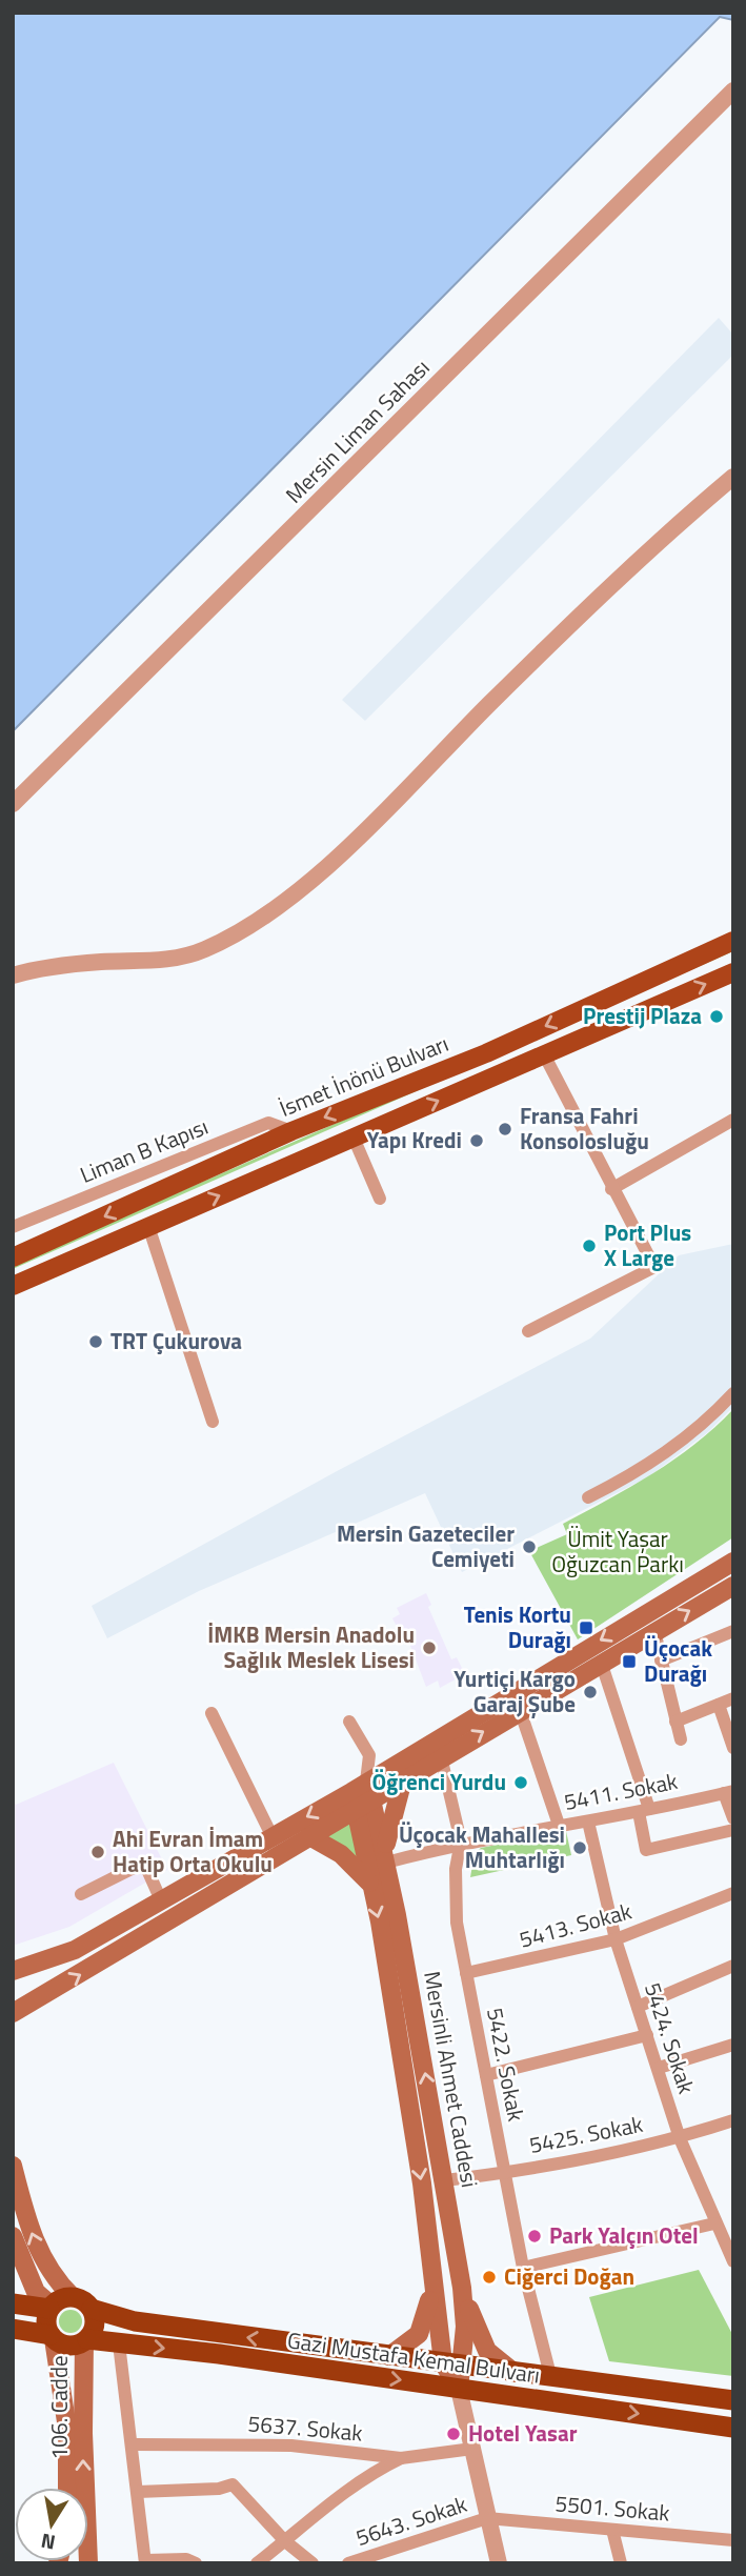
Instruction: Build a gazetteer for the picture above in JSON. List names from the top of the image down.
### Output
{
  "streets": {
    "highway": ["Gazi Mustafa Kemal Bulvarı"],
    "main road": ["İsmet İnönü Bulvarı", "Mersinli Ahmet Caddesi", "106. Cadde"],
    "street": [
      "Mersin Liman Sahası",
      "Liman B Kapısı",
      "5411. Sokak",
      "5413. Sokak",
      "5424. Sokak",
      "5422. Sokak",
      "5425. Sokak",
      "5637. Sokak",
      "5501. Sokak",
      "5643. Sokak"
    ]
  },
  "crossings": [
    ["İsmet İnönü Bulvarı", "Liman B Kapısı"],
    ["5411. Sokak", "5424. Sokak"],
    ["5411. Sokak", "5422. Sokak"],
    ["5411. Sokak", "Mersinli Ahmet Caddesi"],
    ["5413. Sokak", "5424. Sokak"],
    ["5413. Sokak", "5422. Sokak"],
    ["5424. Sokak", "5425. Sokak"],
    ["5422. Sokak", "5425. Sokak"],
    ["5422. Sokak", "Gazi Mustafa Kemal Bulvarı"],
    ["Mersinli Ahmet Caddesi", "5425. Sokak"],
    ["Mersinli Ahmet Caddesi", "Gazi Mustafa Kemal Bulvarı"],
    ["Mersinli Ahmet Caddesi", "5637. Sokak"],
    ["Mersinli Ahmet Caddesi", "5501. Sokak"],
    ["Mersinli Ahmet Caddesi", "5643. Sokak"],
    ["Gazi Mustafa Kemal Bulvarı", "106. Cadde"],
    ["5501. Sokak", "5643. Sokak"]
  ],
  "parks": ["Ümit Yaşar Oğuzcan Parkı"],
  "places": {
    "other": [
      "Prestij Plaza",
      "Fransa Fahri Konsolosluğu",
      "Yapı Kredi",
      "Port Plus X Large",
      "TRT Çukurova",
      "Mersin Gazeteciler Cemiyeti",
      "İMKB Mersin Anadolu Sağlık Meslek Lisesi",
      "Yurtiçi Kargo Garaj Şube",
      "Öğrenci Yurdu",
      "Üçocak Mahallesi Muhtarlığı",
      "Ahi Evran İmam Hatip Orta Okulu",
      "Park Yalçın Otel",
      "Ciğerci Doğan",
      "Hotel Yasar"
    ],
    "transit": ["Tenis Kortu Durağı", "Üçocak Durağı"]
  },
  "north": "bottom"
}
